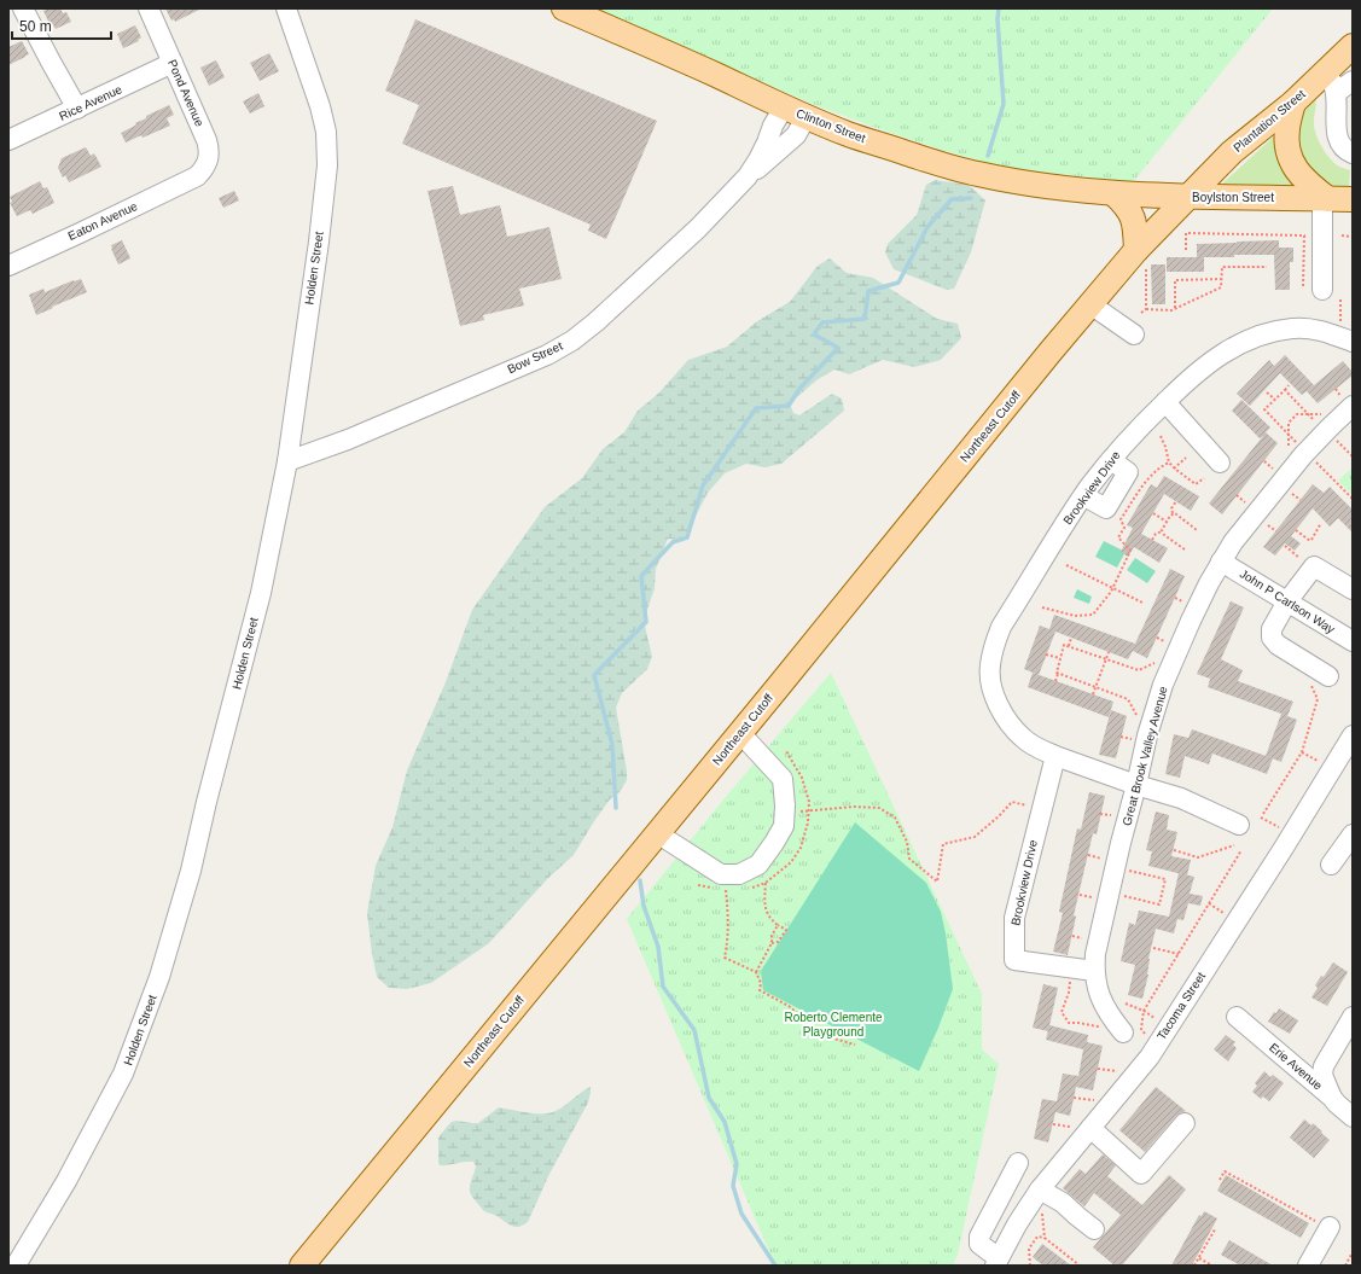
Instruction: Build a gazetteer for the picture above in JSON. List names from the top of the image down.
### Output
{
  "streets": {
    "main road": [
      "Plantation Street",
      "Clinton Street",
      "Boylston Street",
      "Northeast Cutoff"
    ],
    "street": [
      "Pond Avenue",
      "Rice Avenue",
      "Eaton Avenue",
      "Holden Street",
      "Bow Street",
      "Brookview Drive",
      "John P Carlson Way",
      "Great Brook Valley Avenue",
      "Tacoma Street",
      "Erie Avenue"
    ]
  },
  "crossings": [
    ["Pond Avenue", "Rice Avenue"],
    ["Pond Avenue", "Eaton Avenue"],
    ["Plantation Street", "Boylston Street"],
    ["Plantation Street", "Northeast Cutoff"],
    ["Clinton Street", "Boylston Street"],
    ["Clinton Street", "Bow Street"],
    ["Boylston Street", "Northeast Cutoff"],
    ["Holden Street", "Bow Street"],
    ["Brookview Drive", "Great Brook Valley Avenue"],
    ["John P Carlson Way", "Great Brook Valley Avenue"]
  ],
  "parks": ["Roberto Clemente Playground"],
  "scale_bar": "50 m"
}
